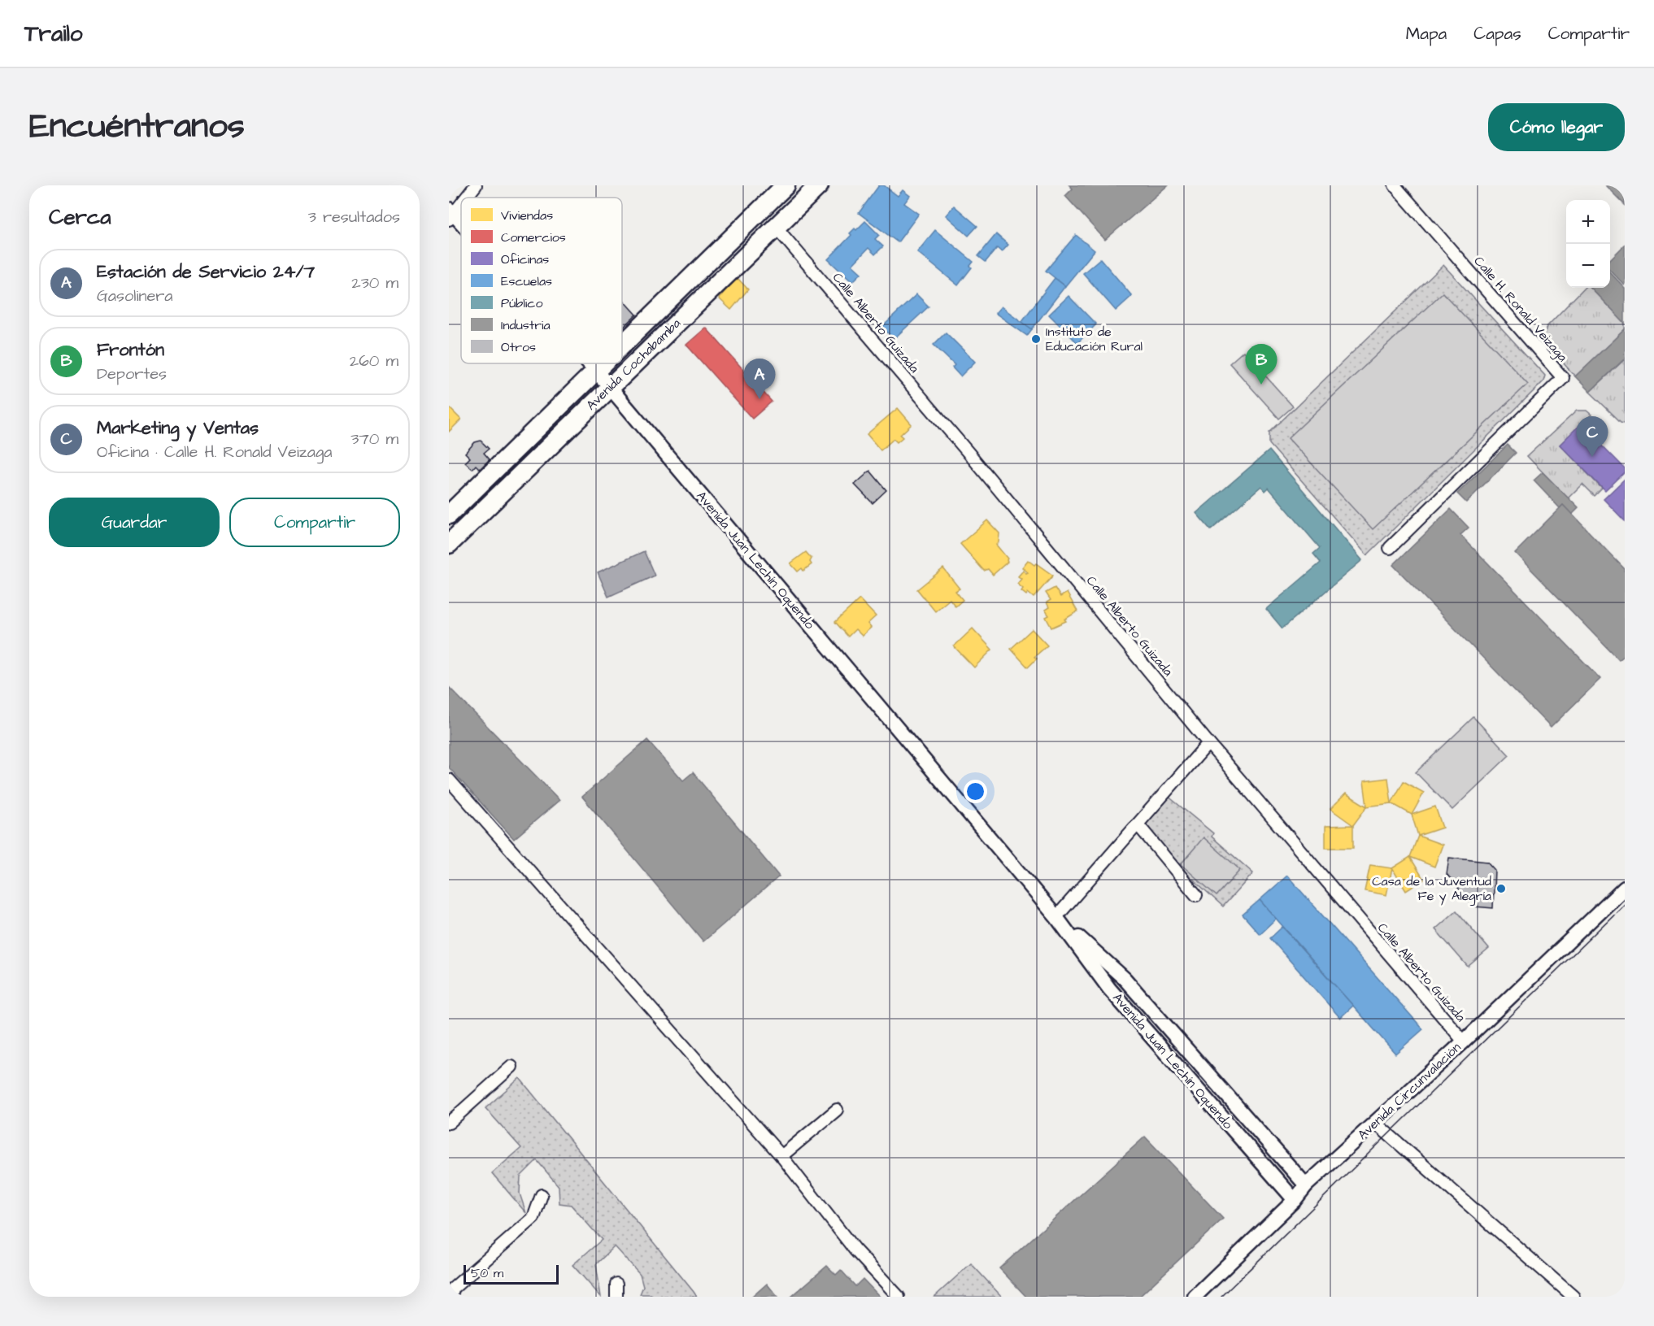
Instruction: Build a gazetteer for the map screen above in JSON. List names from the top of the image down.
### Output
{
  "streets": {
    "main road": ["Avenida Cochabamba"],
    "street": [
      "Calle H. Ronald Veizaga",
      "Calle Alberto Guizada",
      "Avenida Juan Lechín Oquendo",
      "Avenida Circunvalación"
    ]
  },
  "crossings": [
    ["Calle Alberto Guizada", "Avenida Cochabamba"],
    ["Calle Alberto Guizada", "Avenida Circunvalación"],
    ["Avenida Cochabamba", "Avenida Juan Lechín Oquendo"],
    ["Avenida Juan Lechín Oquendo", "Avenida Circunvalación"]
  ],
  "places": ["Instituto de Educación Rural", "Casa de la Juventud Fe y Alegría"],
  "legend": [
    "Viviendas",
    "Comercios",
    "Oficinas",
    "Escuelas",
    "Público",
    "Industria",
    "Otros"
  ],
  "scale_bar": "50 m",
  "page": {
    "header": "Trailo",
    "nav": ["Mapa", "Capas", "Compartir"],
    "title": "Encuéntranos",
    "buttons": [
      "Cómo llegar",
      ["Guardar", "Compartir"]
    ],
    "heading": ["Cerca", "3 resultados"],
    "map_buttons": ["+", "−"],
    "list": [
      {
        "mark": "A",
        "name": "Estación de Servicio 24/7",
        "note": "Gasolinera",
        "value": "230 m"
      },
      {
        "mark": "B",
        "name": "Frontón",
        "note": "Deportes",
        "value": "260 m"
      },
      {
        "mark": "C",
        "name": "Marketing y Ventas",
        "note": "Oficina · Calle H. Ronald Veizaga",
        "value": "370 m"
      }
    ],
    "pins": ["B", "A", "C"],
    "scale": "50 m"
  }
}
